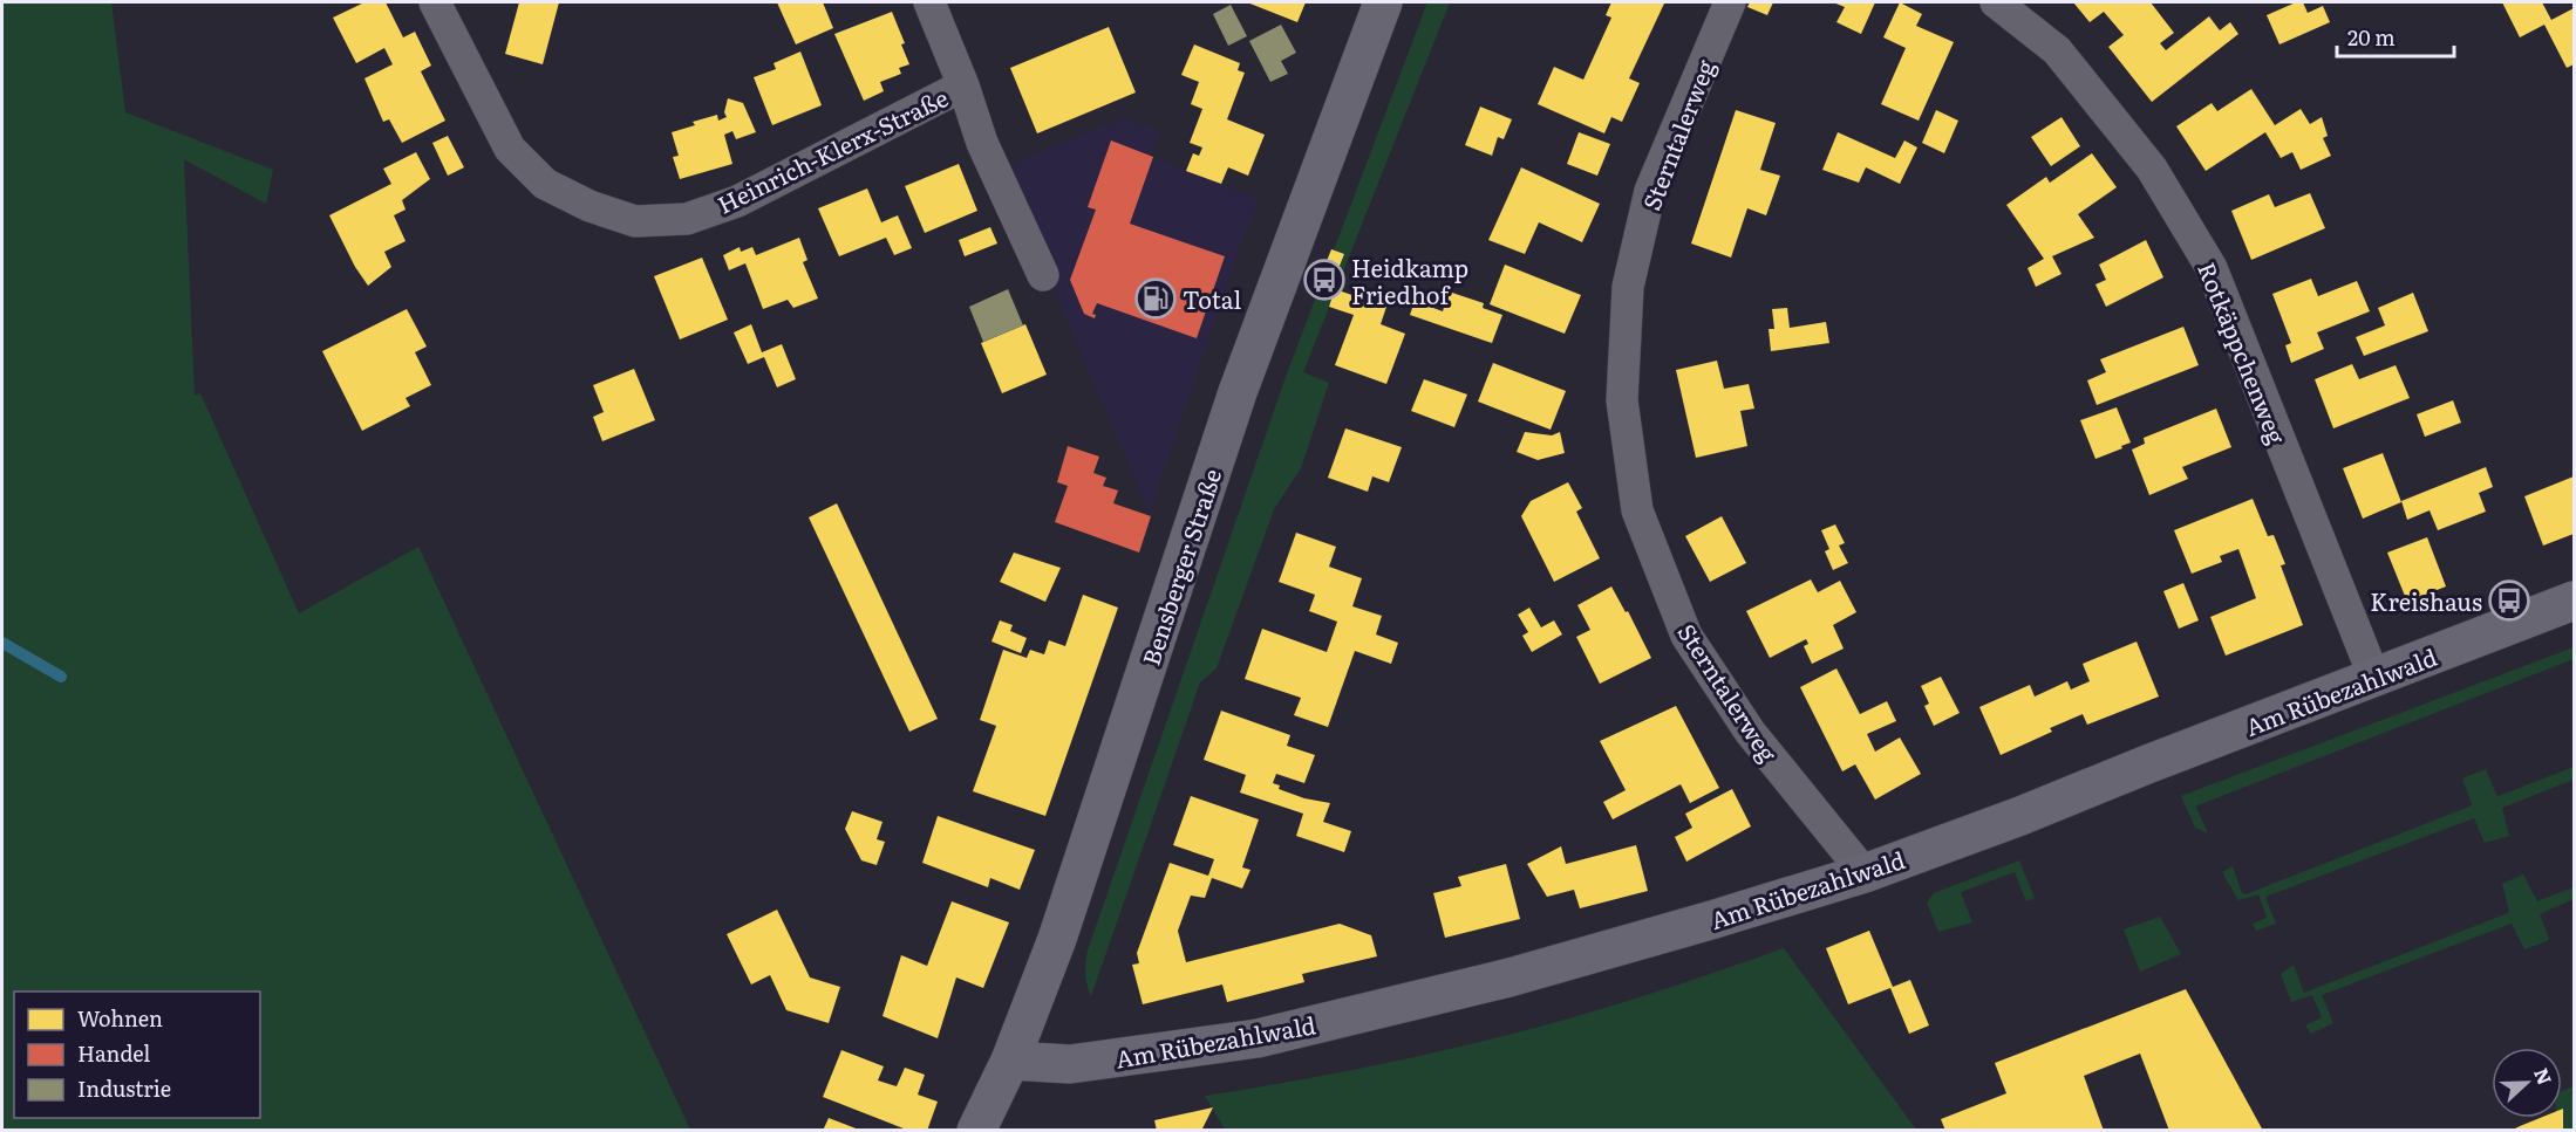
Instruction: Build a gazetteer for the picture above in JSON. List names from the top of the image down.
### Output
{
  "streets": {
    "street": [
      "Sterntalerweg",
      "Heinrich-Klerx-Straße",
      "Rotkäppchenweg",
      "Bensberger Straße",
      "Am Rübezahlwald"
    ]
  },
  "crossings": [
    ["Sterntalerweg", "Am Rübezahlwald"],
    ["Rotkäppchenweg", "Am Rübezahlwald"],
    ["Bensberger Straße", "Am Rübezahlwald"]
  ],
  "places": {
    "bus stop": ["Heidkamp Friedhof", "Kreishaus"],
    "fuel station": ["Total"]
  },
  "legend": ["Wohnen", "Handel", "Industrie"],
  "scale_bar": "20 m",
  "north": "right"
}
